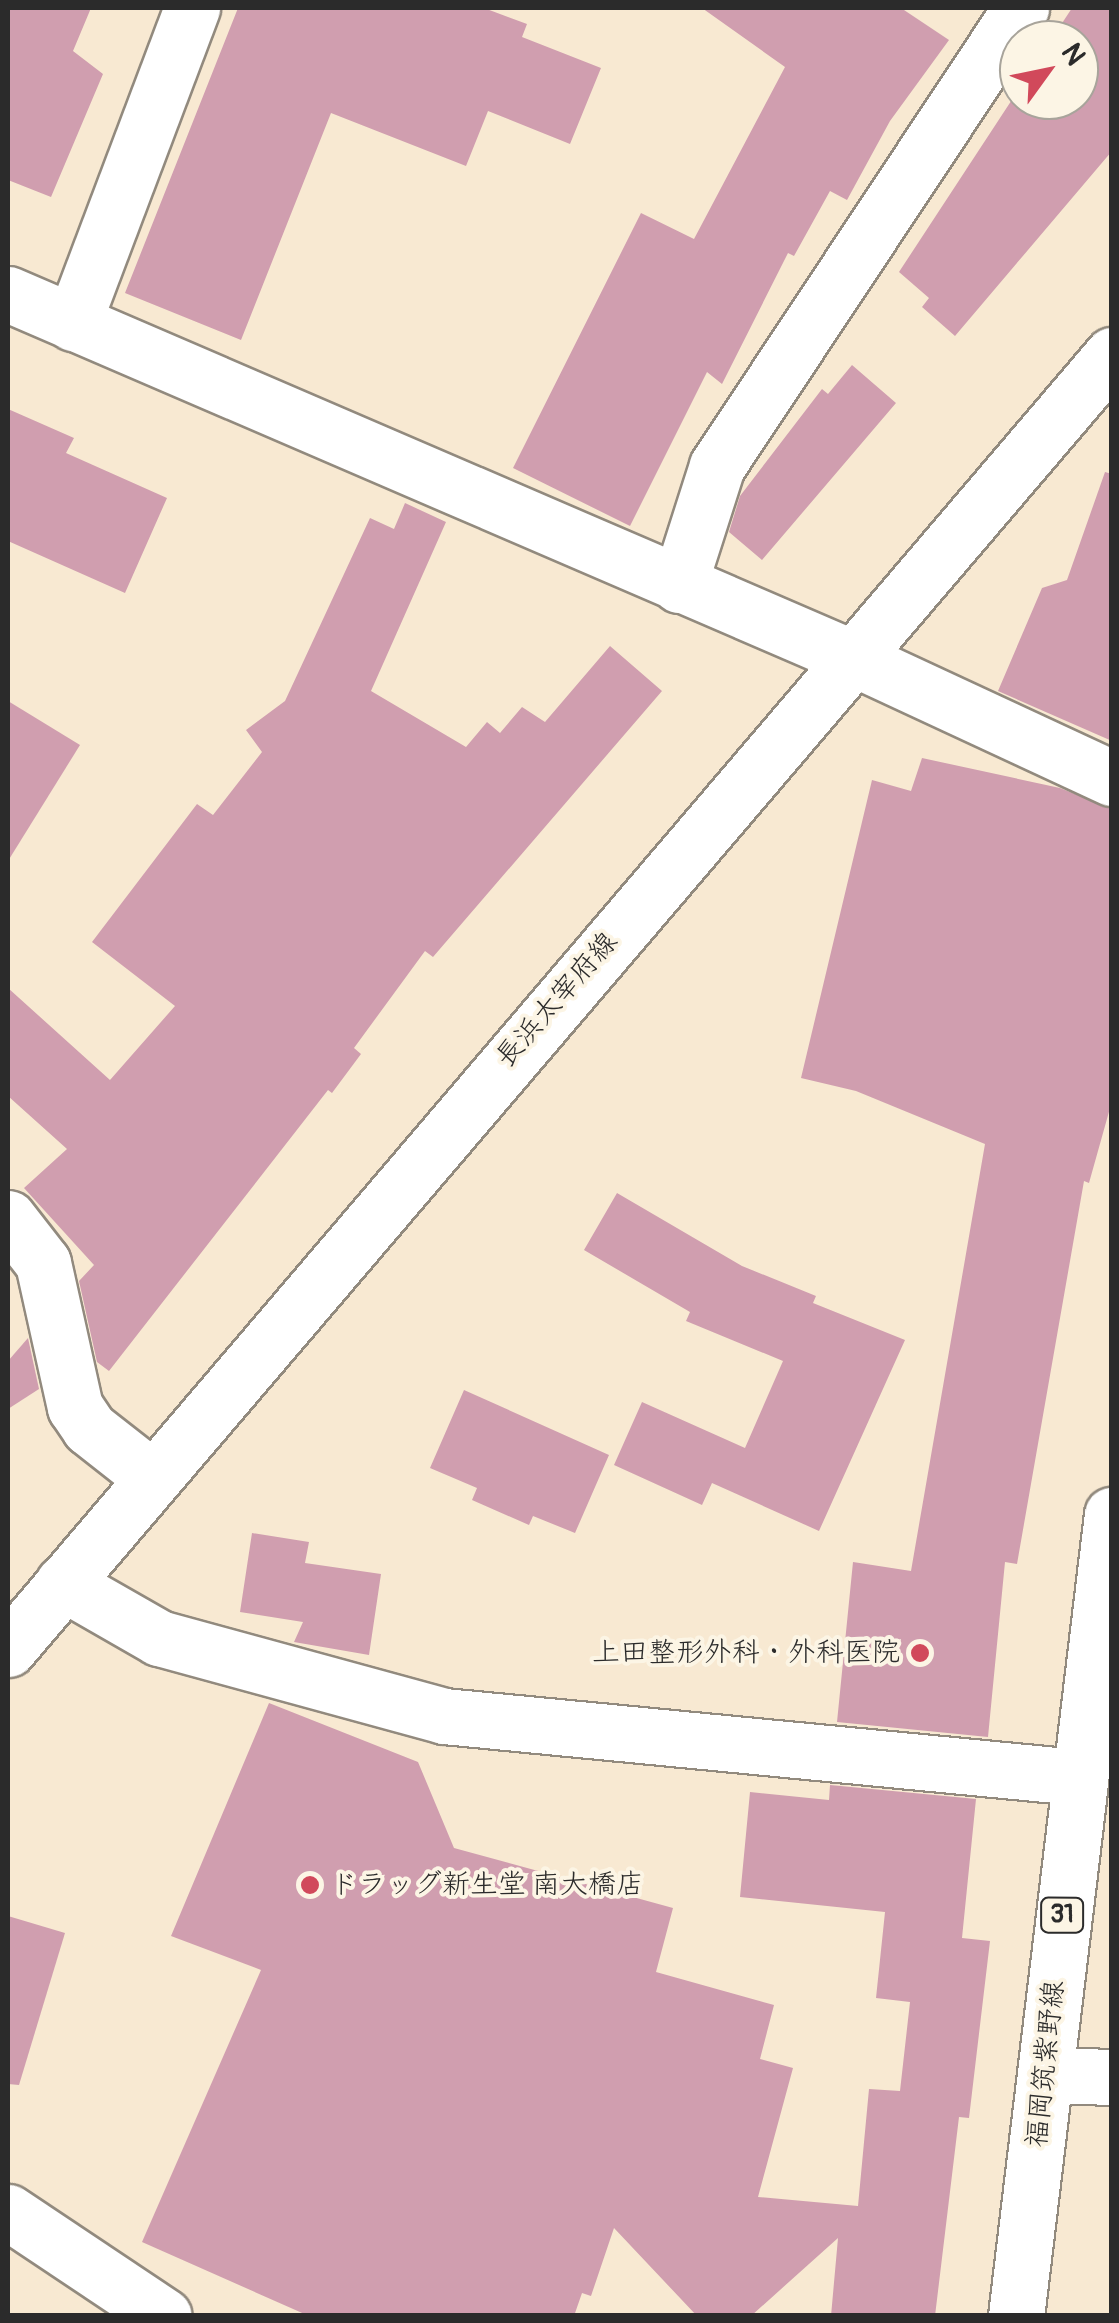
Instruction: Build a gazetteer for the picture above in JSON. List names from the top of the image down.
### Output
{
  "streets": {
    "street": ["長浜太宰府線", "31", "福岡筑紫野線"]
  },
  "places": ["上田整形外科・外科医院", "ドラッグ新生堂 南大橋店"],
  "north": "top right"
}
